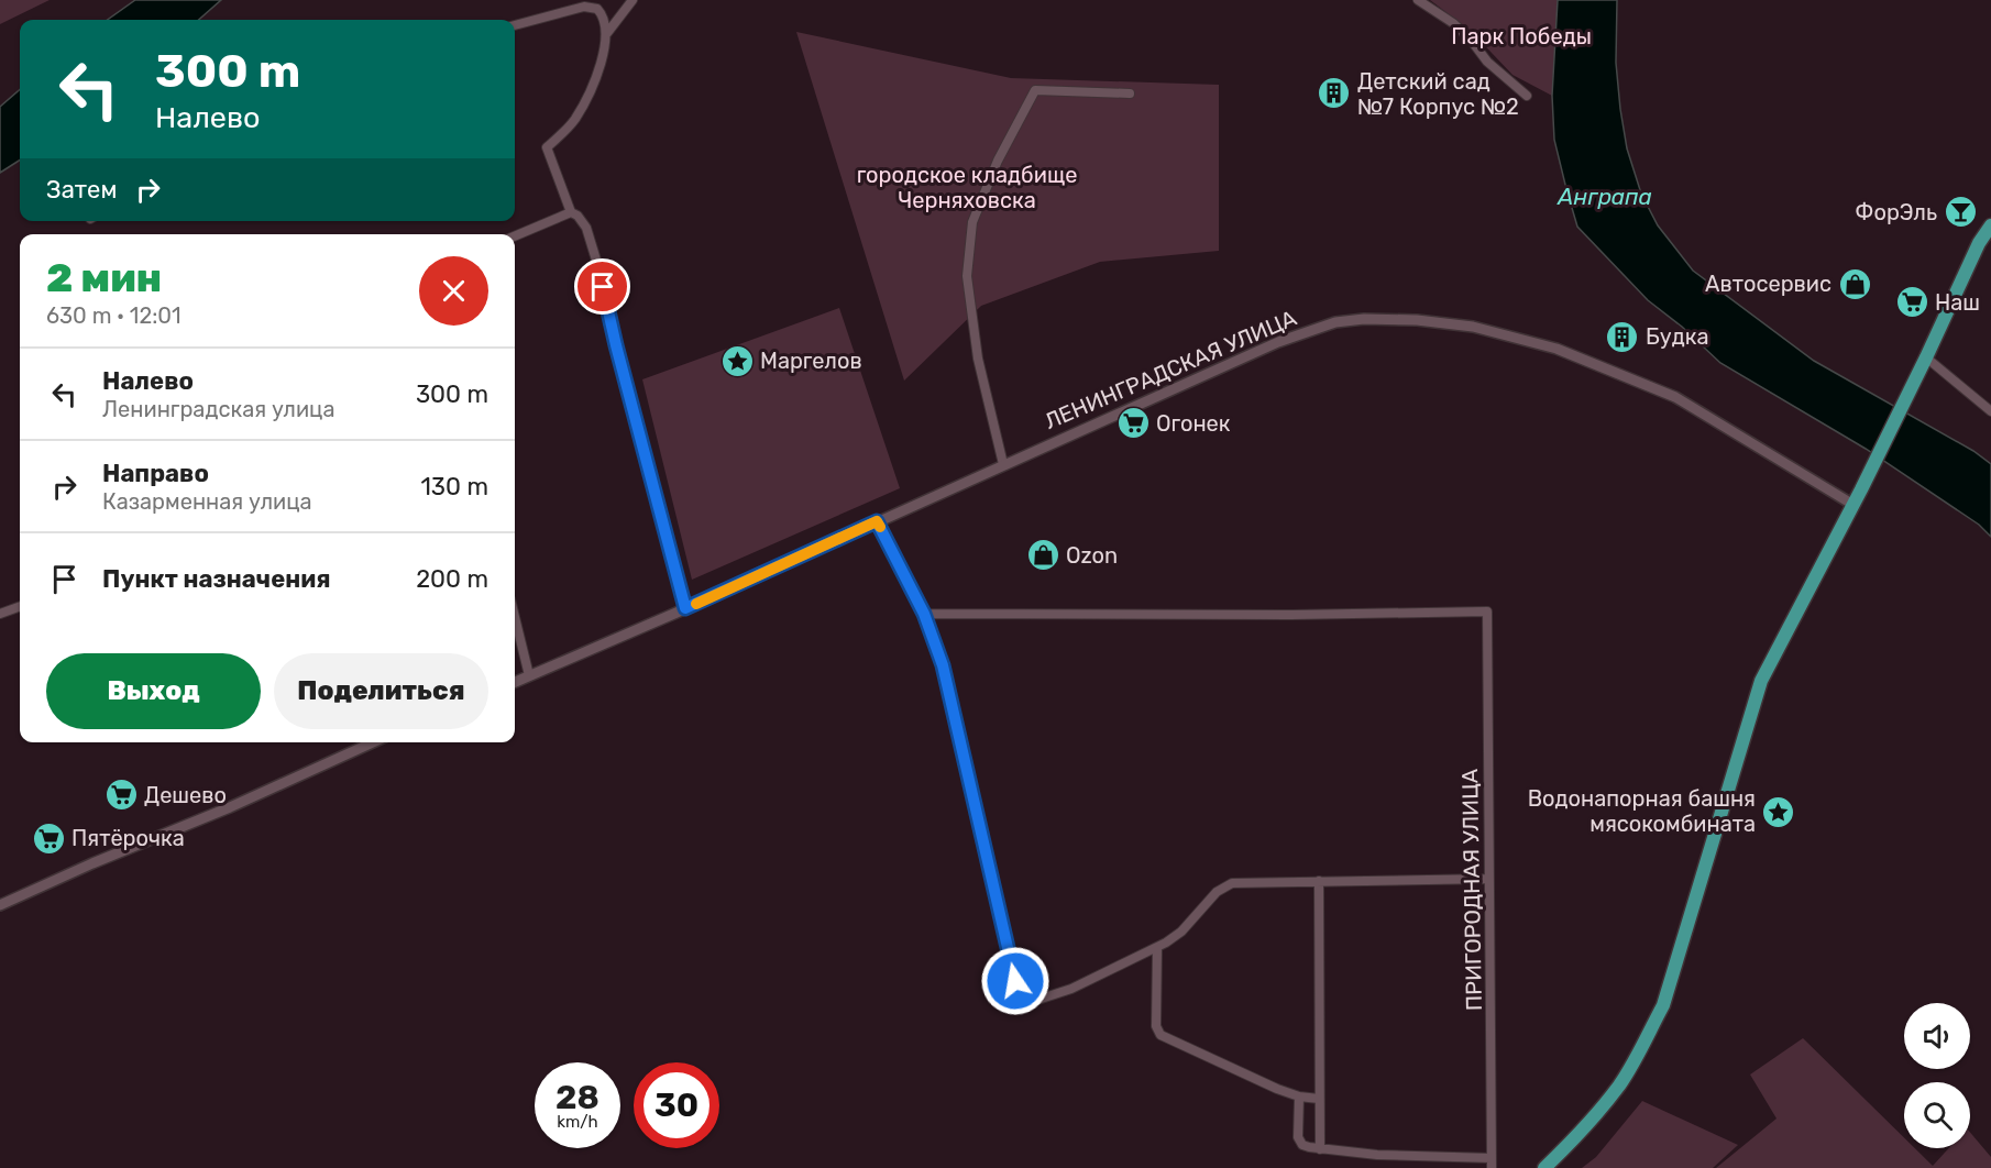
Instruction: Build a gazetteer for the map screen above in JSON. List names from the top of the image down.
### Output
{
  "streets": {
    "street": ["ЛЕНИНГРАДСКАЯ УЛИЦА", "ПРИГОРОДНАЯ УЛИЦА"]
  },
  "water": ["Анграпа"],
  "parks": ["Парк Победы", "городское кладбище Черняховска"],
  "places": {
    "building": ["Детский сад №7 Корпус №2", "Будка"],
    "bar": ["ФорЭль"],
    "shop": ["Автосервис", "Ozon"],
    "supermarket": [
      "Наш",
      "Огонек",
      "Дешево",
      "Пятёрочка"
    ],
    "place": ["Маргелов", "Водонапорная башня мясокомбината"]
  },
  "page": {
    "turn": ["300 m", "Налево"],
    "then": "Затем",
    "heading": ["2 мин", "630 m · 12:01"],
    "list": [
      {
        "name": "Налево",
        "note": "Ленинградская улица",
        "value": "300 m"
      },
      {
        "name": "Направо",
        "note": "Казарменная улица",
        "value": "130 m"
      },
      {
        "name": "Пункт назначения",
        "value": "200 m"
      }
    ],
    "buttons": ["Выход", "Поделиться"],
    "speed": "28 km/h",
    "limit": "30"
  }
}
